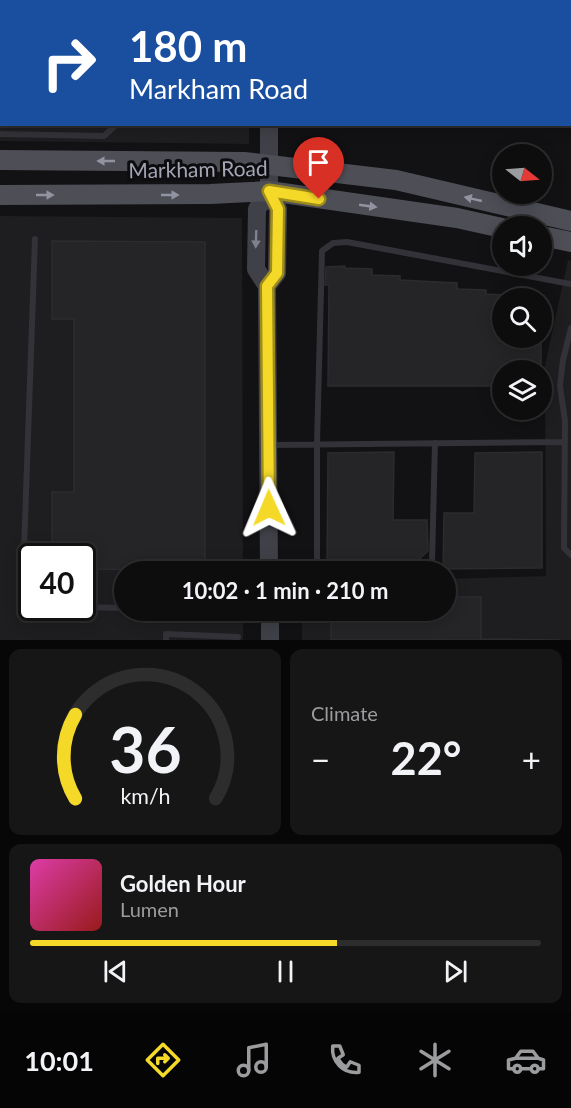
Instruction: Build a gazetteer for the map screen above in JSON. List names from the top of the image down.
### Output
{
  "streets": {
    "main road": ["Markham Road"]
  },
  "north": "right",
  "page": {
    "turn": ["180 m", "Markham Road"],
    "limit": "40",
    "trip": "10:02 · 1 min · 210 m",
    "tile": "Climate",
    "heat": ["−", "22°", "+"],
    "song": ["Golden Hour", "Lumen"],
    "tabs": "10:01",
    "gauge": ["36", "km/h"]
  }
}
